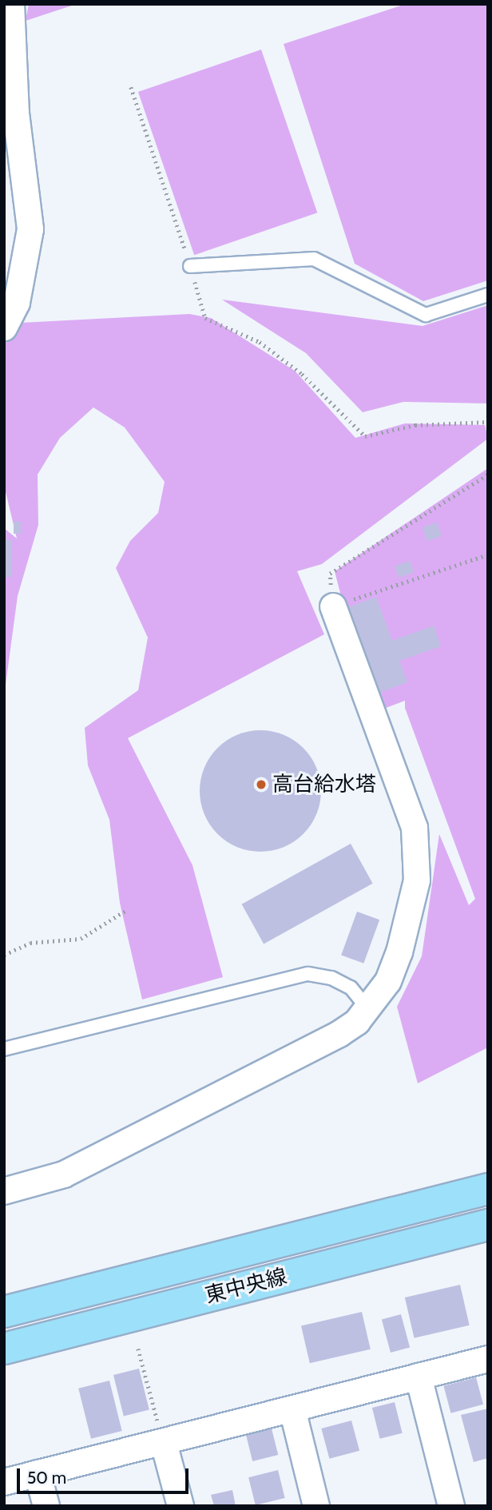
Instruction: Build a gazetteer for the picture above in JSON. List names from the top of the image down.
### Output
{
  "streets": {
    "highway": ["東中央線"]
  },
  "places": ["高台給水塔"],
  "scale_bar": "50 m"
}
